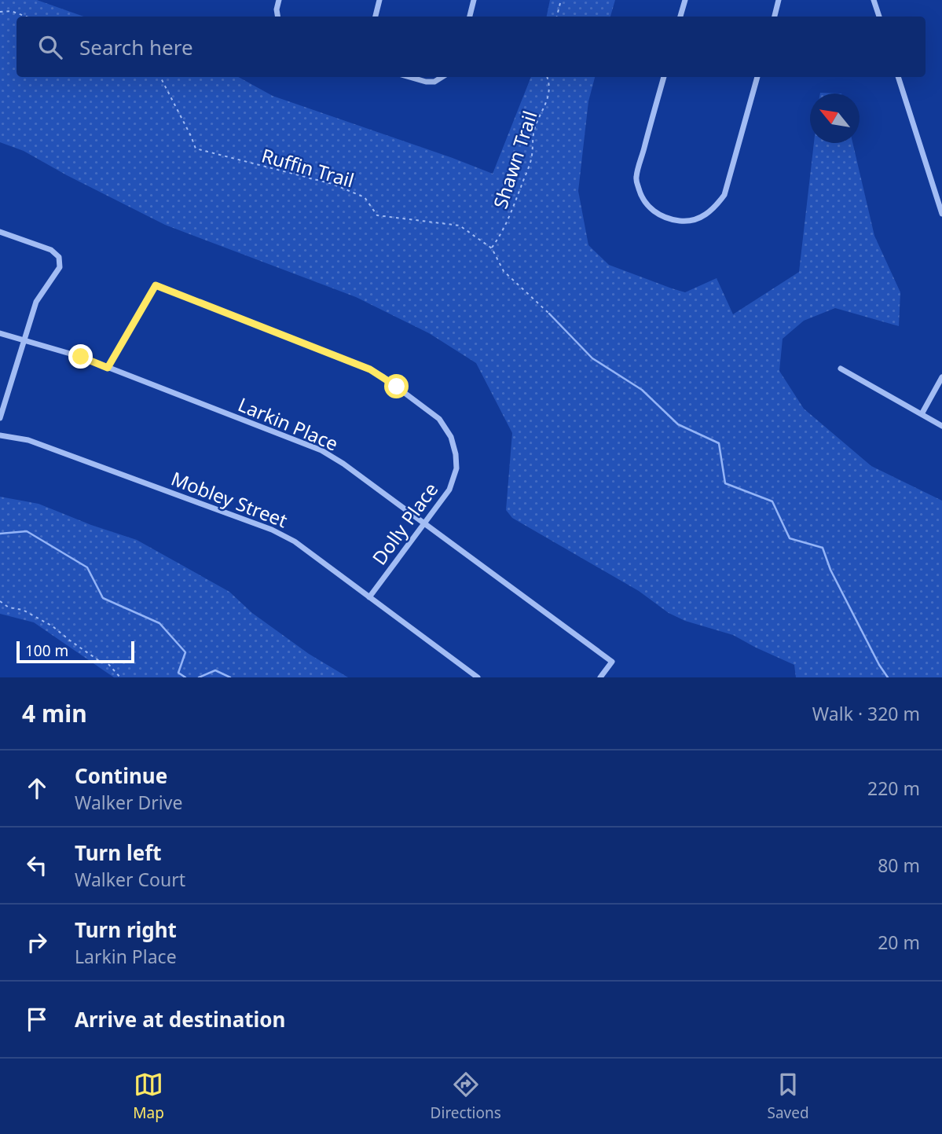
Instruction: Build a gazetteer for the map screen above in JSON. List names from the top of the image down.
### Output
{
  "streets": {
    "street": ["Larkin Place", "Mobley Street", "Dolly Place"],
    "path": ["Shawn Trail", "Ruffin Trail"]
  },
  "crossings": [
    ["Shawn Trail", "Ruffin Trail"],
    ["Larkin Place", "Dolly Place"],
    ["Mobley Street", "Dolly Place"]
  ],
  "scale_bar": "100 m",
  "north": "top left",
  "page": {
    "search": "Search here",
    "scale": "100 m",
    "heading": ["4 min", "Walk · 320 m"],
    "list": [
      ["Continue", "Walker Drive", "220 m"],
      ["Turn left", "Walker Court", "80 m"],
      ["Turn right", "Larkin Place", "20 m"],
      "Arrive at destination"
    ],
    "nav": ["Map", "Directions", "Saved"]
  }
}
